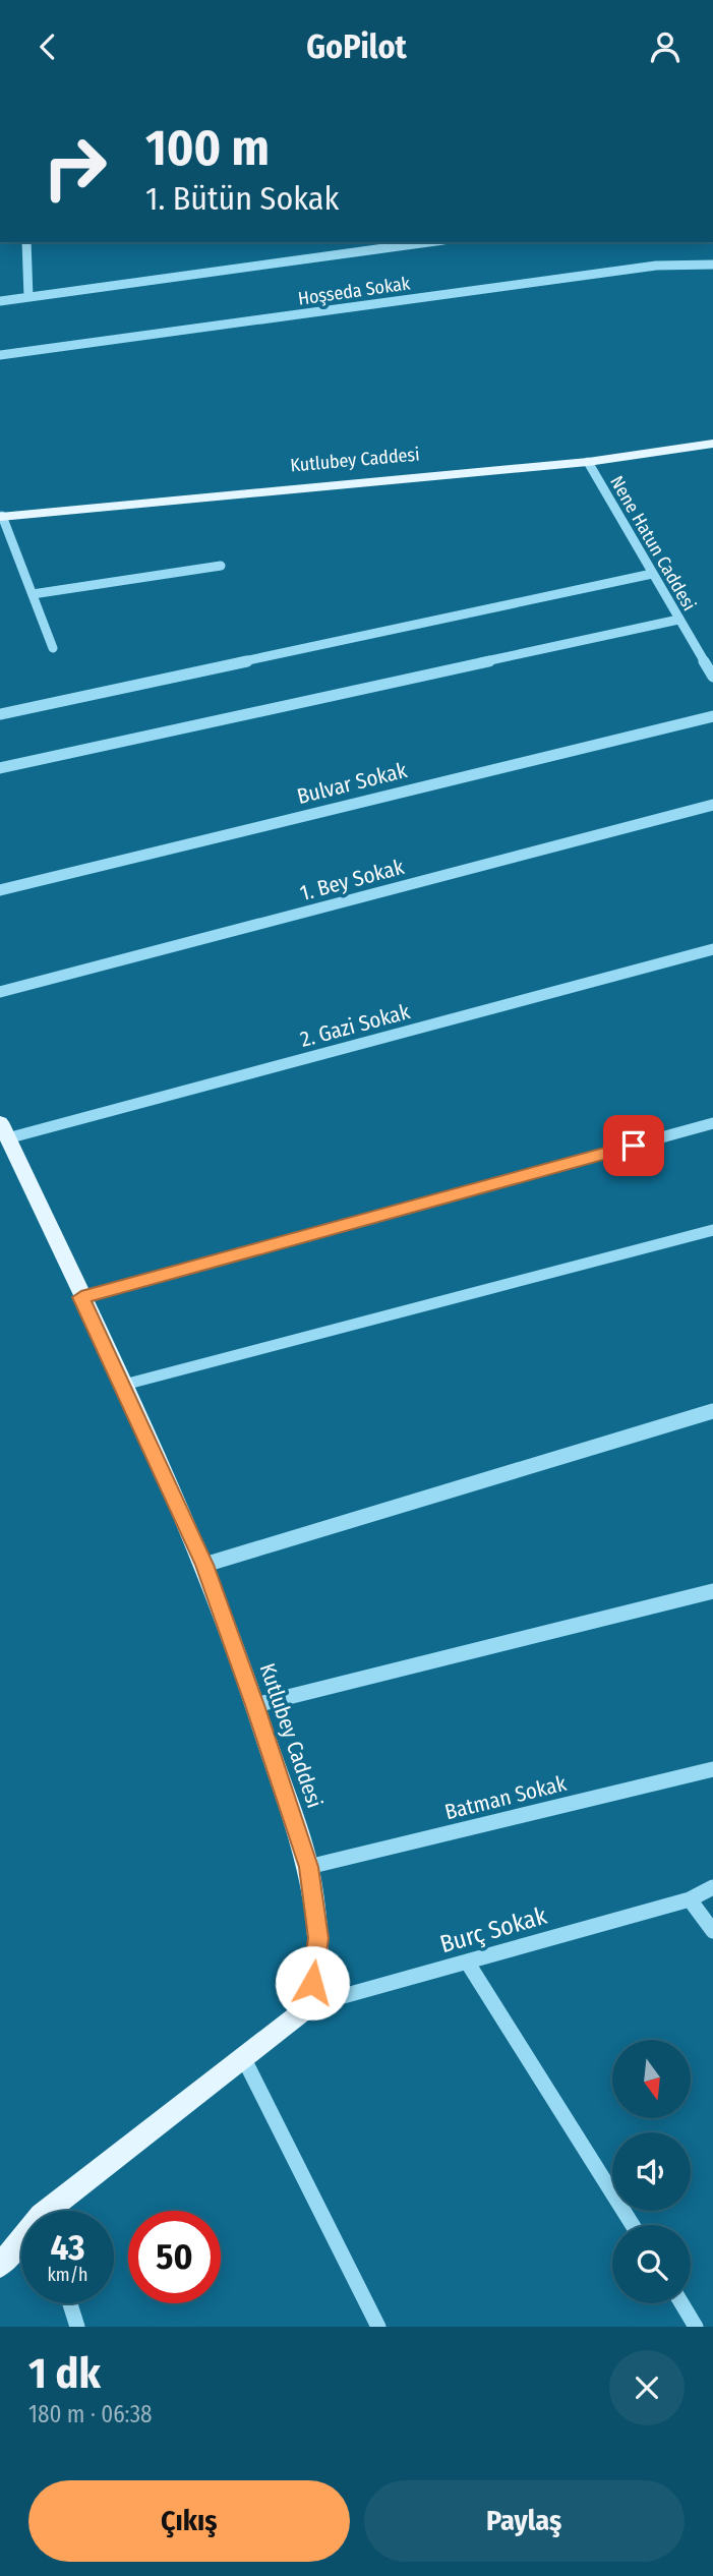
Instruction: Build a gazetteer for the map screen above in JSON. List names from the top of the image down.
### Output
{
  "streets": {
    "main road": ["Kutlubey Caddesi"],
    "street": [
      "Hoşseda Sokak",
      "Nene Hatun Caddesi",
      "Bulvar Sokak",
      "1. Bey Sokak",
      "2. Gazi Sokak",
      "Batman Sokak",
      "Burç Sokak"
    ]
  },
  "crossings": [
    ["Kutlubey Caddesi", "Nene Hatun Caddesi"],
    ["Kutlubey Caddesi", "2. Gazi Sokak"],
    ["Kutlubey Caddesi", "Batman Sokak"],
    ["Kutlubey Caddesi", "Burç Sokak"]
  ],
  "north": "bottom",
  "page": {
    "header": "GoPilot",
    "turn": ["100 m", "1. Bütün Sokak"],
    "speed": "43 km/h",
    "limit": "50",
    "heading": ["1 dk", "180 m · 06:38"],
    "buttons": ["Çıkış", "Paylaş"]
  }
}
